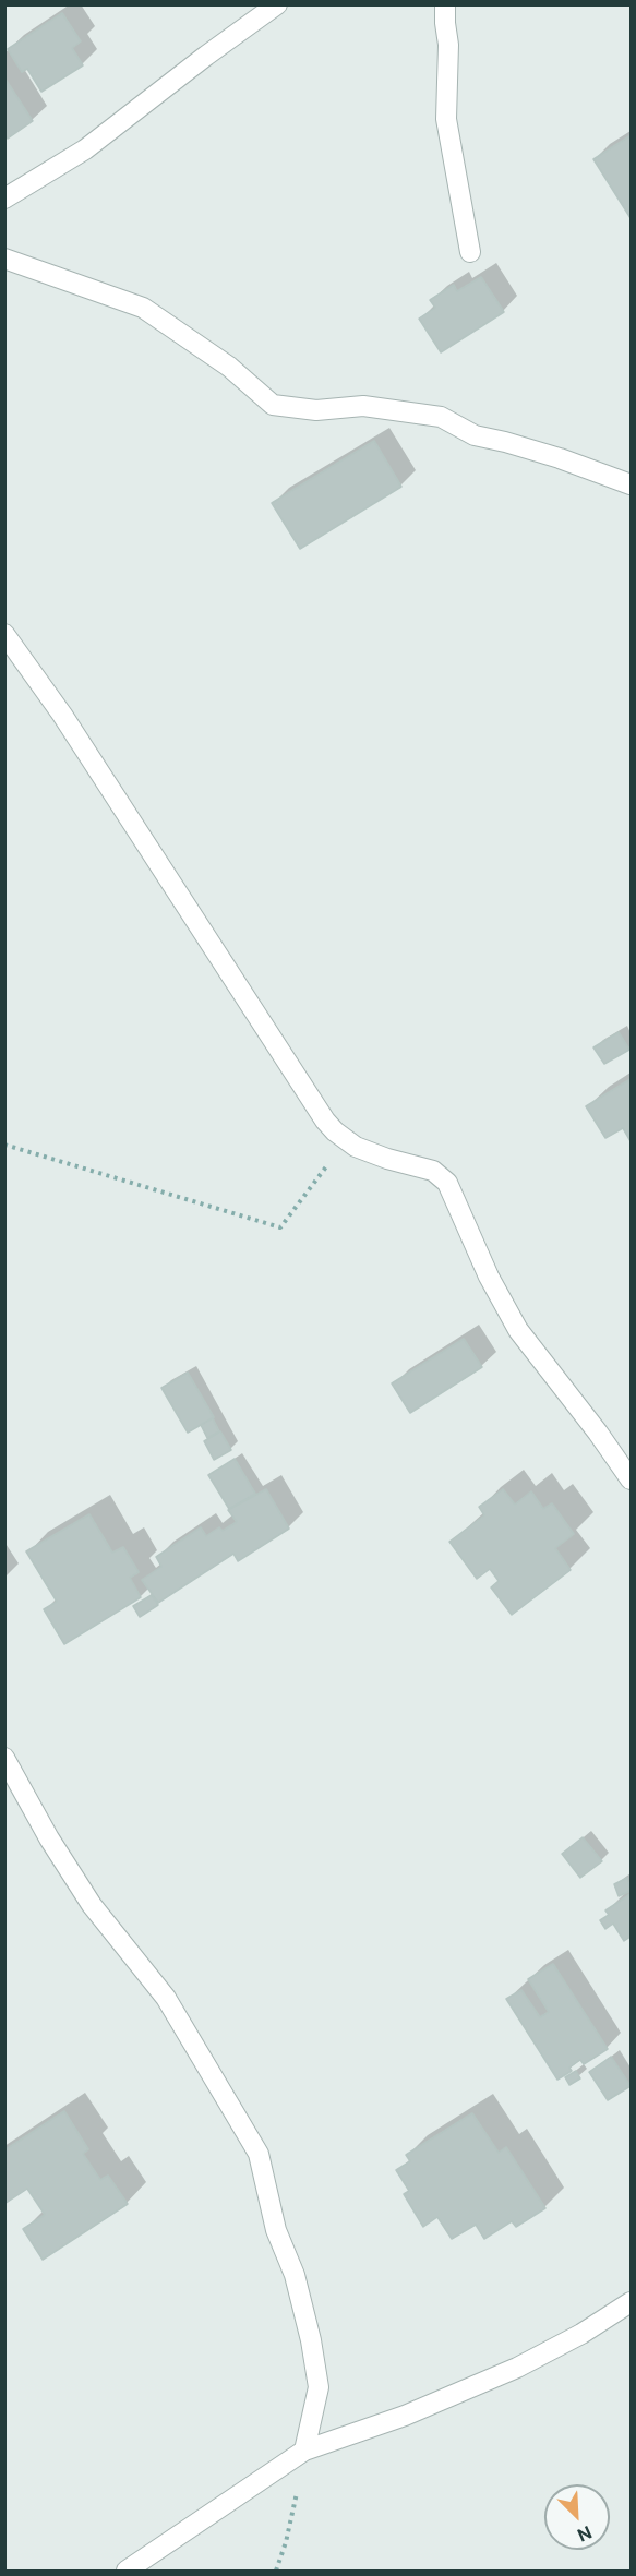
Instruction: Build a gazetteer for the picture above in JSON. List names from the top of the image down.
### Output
{
  "north": "bottom right"
}
